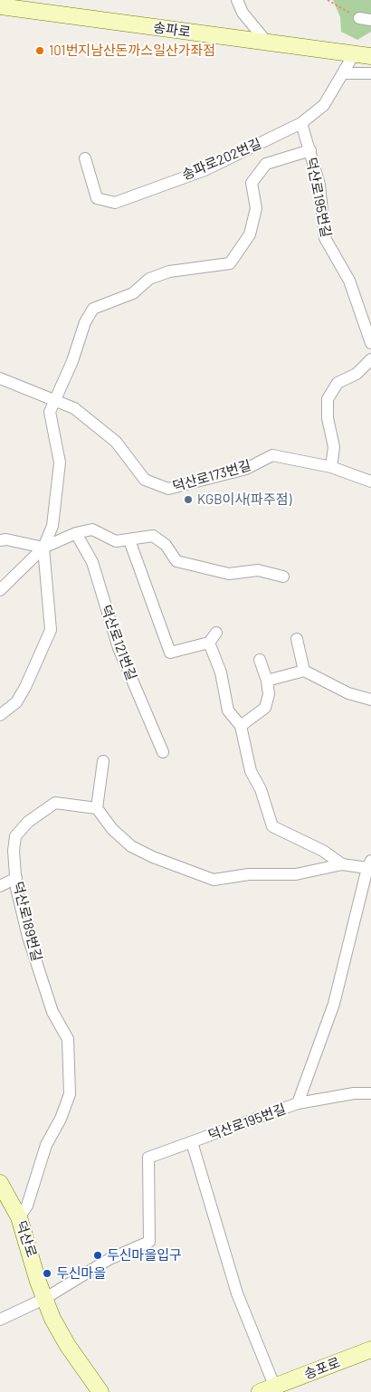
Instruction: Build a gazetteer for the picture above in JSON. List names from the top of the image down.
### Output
{
  "streets": {
    "street": [
      "송파로",
      "송파로202번길",
      "덕산로195번길",
      "덕산로173번길",
      "덕산로121번길",
      "덕산로189번길",
      "덕산로",
      "송포로"
    ]
  },
  "crossings": [
    ["송파로", "송파로202번길"],
    ["송파로202번길", "덕산로195번길"],
    ["덕산로195번길", "덕산로"],
    ["덕산로189번길", "덕산로"]
  ],
  "places": [
    "101번지남산돈까스일산가좌점",
    "KGB이사(파주점)",
    "두신마을입구",
    "두신마을"
  ]
}
